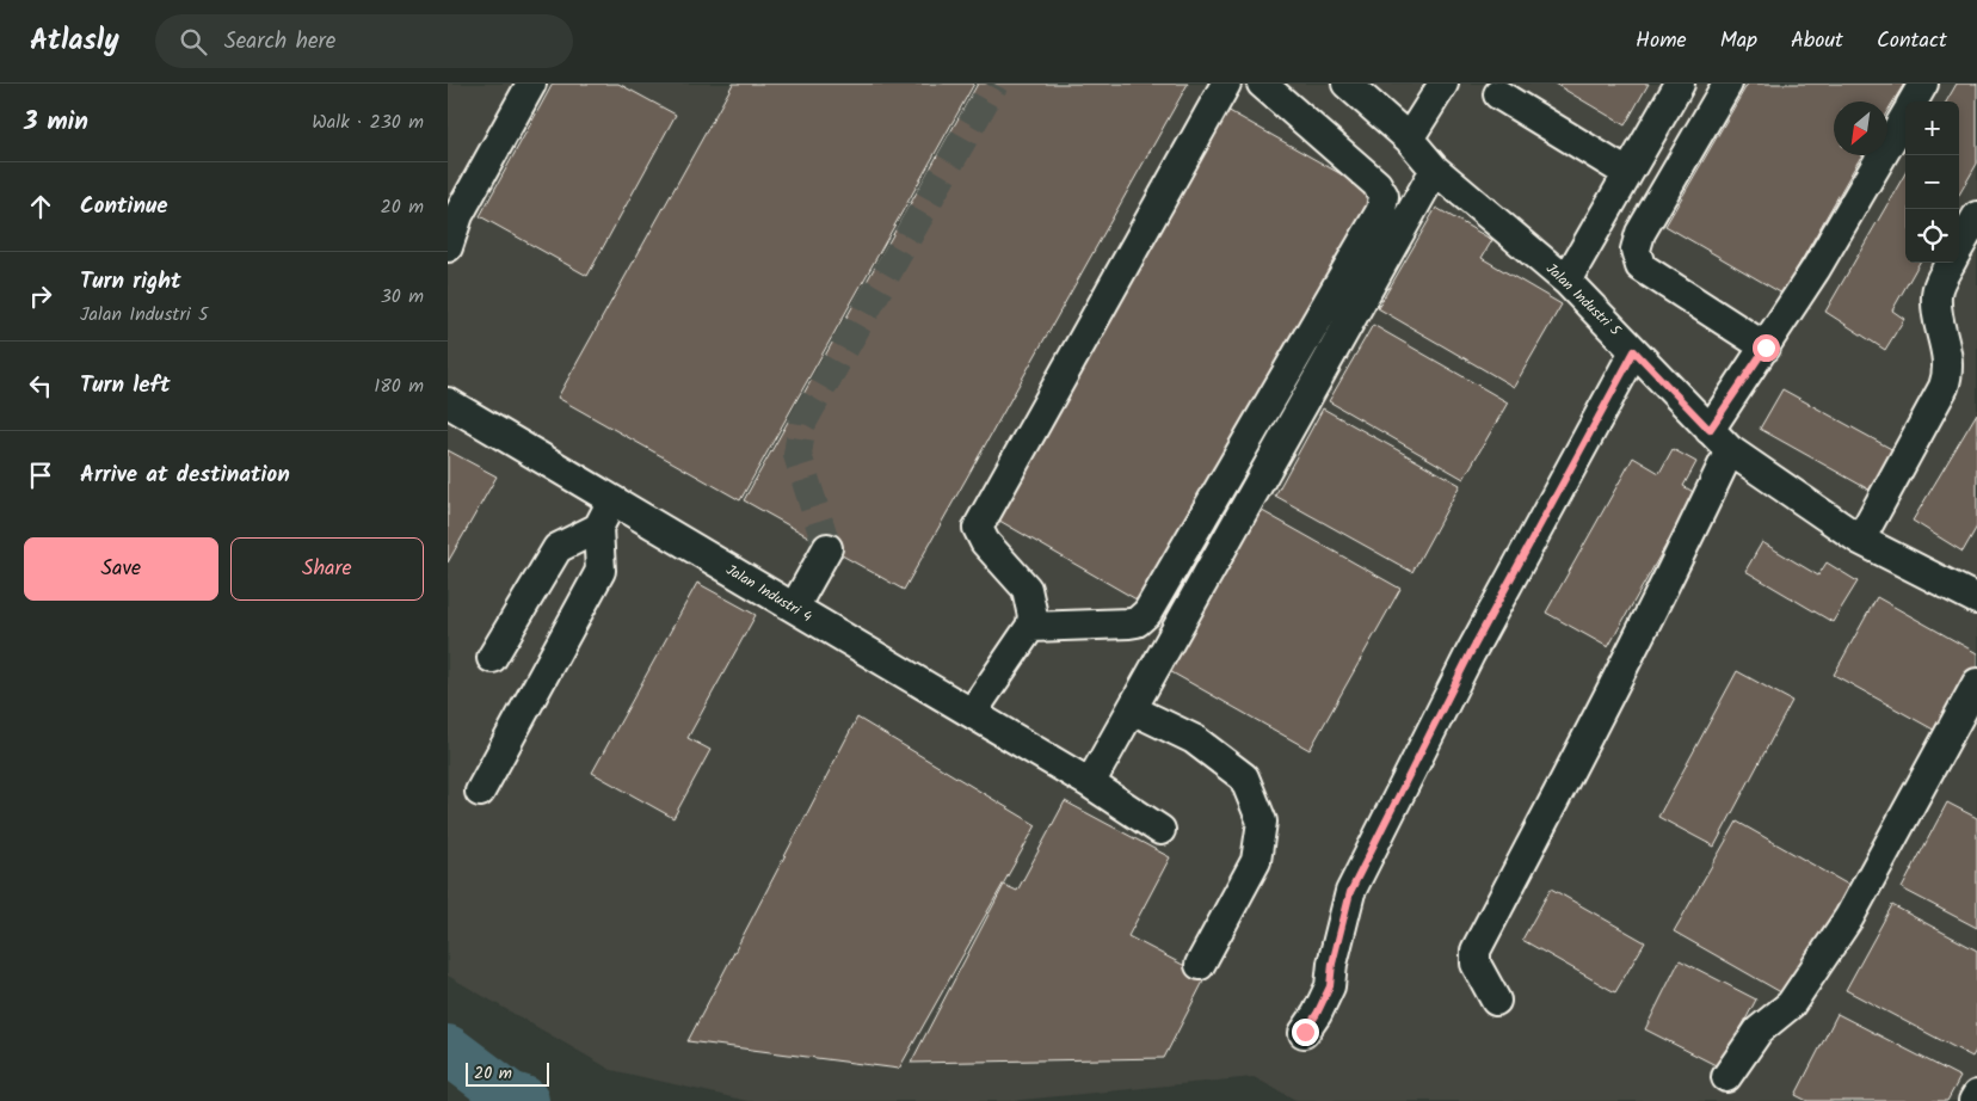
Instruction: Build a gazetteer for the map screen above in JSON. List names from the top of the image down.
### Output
{
  "streets": {
    "street": ["Jalan Industri 5", "Jalan Industri 4"]
  },
  "scale_bar": "20 m",
  "north": "bottom left",
  "page": {
    "header": "Atlasly",
    "search": "Search here",
    "nav": [
      "Home",
      "Map",
      "About",
      "Contact"
    ],
    "heading": ["3 min", "Walk · 230 m"],
    "map_buttons": ["+", "−"],
    "list": [
      ["Continue", "20 m"],
      ["Turn right", "Jalan Industri 5", "30 m"],
      ["Turn left", "180 m"],
      "Arrive at destination"
    ],
    "buttons": ["Save", "Share"],
    "scale": "20 m"
  }
}
